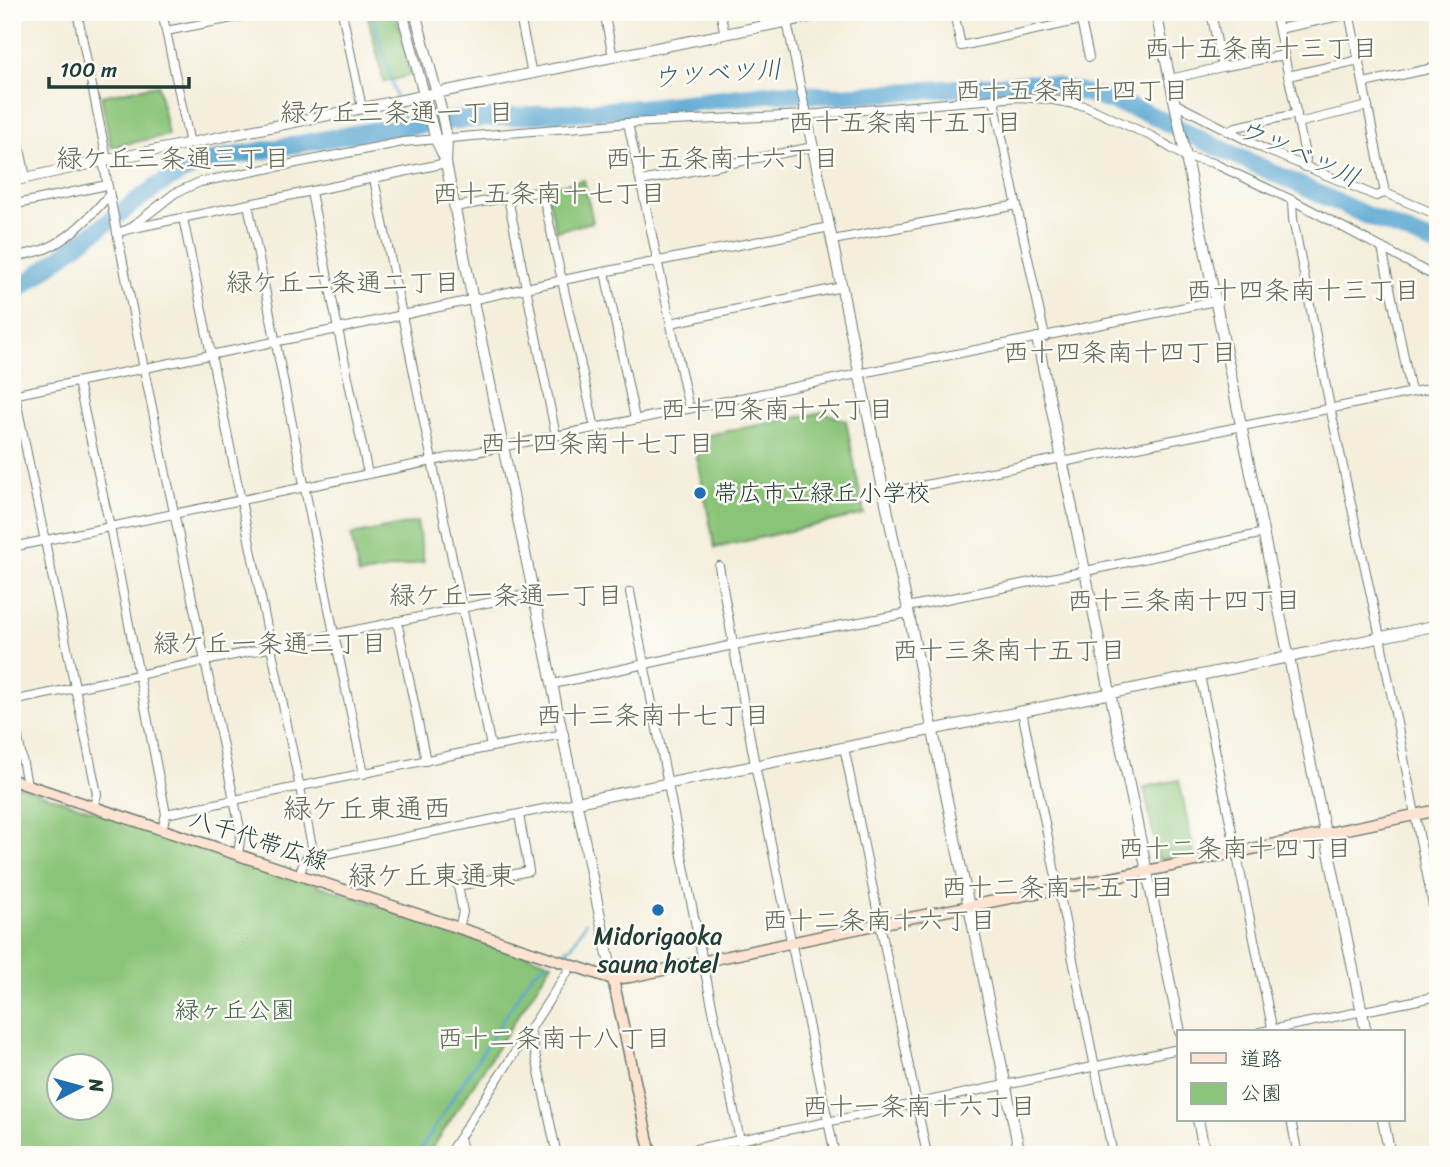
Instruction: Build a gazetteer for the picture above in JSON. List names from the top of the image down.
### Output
{
  "streets": {
    "main road": ["八千代帯広線"]
  },
  "districts": [
    "西十五条南十三丁目",
    "西十五条南十四丁目",
    "緑ケ丘三条通一丁目",
    "西十五条南十五丁目",
    "緑ケ丘三条通三丁目",
    "西十五条南十六丁目",
    "西十五条南十七丁目",
    "緑ケ丘二条通二丁目",
    "西十四条南十三丁目",
    "西十四条南十四丁目",
    "西十四条南十六丁目",
    "西十四条南十七丁目",
    "緑ケ丘一条通一丁目",
    "西十三条南十四丁目",
    "緑ケ丘一条通三丁目",
    "西十三条南十五丁目",
    "西十三条南十七丁目",
    "緑ケ丘東通西",
    "西十二条南十四丁目",
    "緑ケ丘東通東",
    "西十二条南十五丁目",
    "西十二条南十六丁目",
    "西十二条南十八丁目",
    "西十一条南十六丁目"
  ],
  "water": ["ウツベツ川"],
  "parks": ["緑ヶ丘公園"],
  "places": ["帯広市立緑丘小学校", "Midorigaoka sauna hotel"],
  "legend": ["道路", "公園"],
  "scale_bar": "100 m",
  "north": "right"
}
